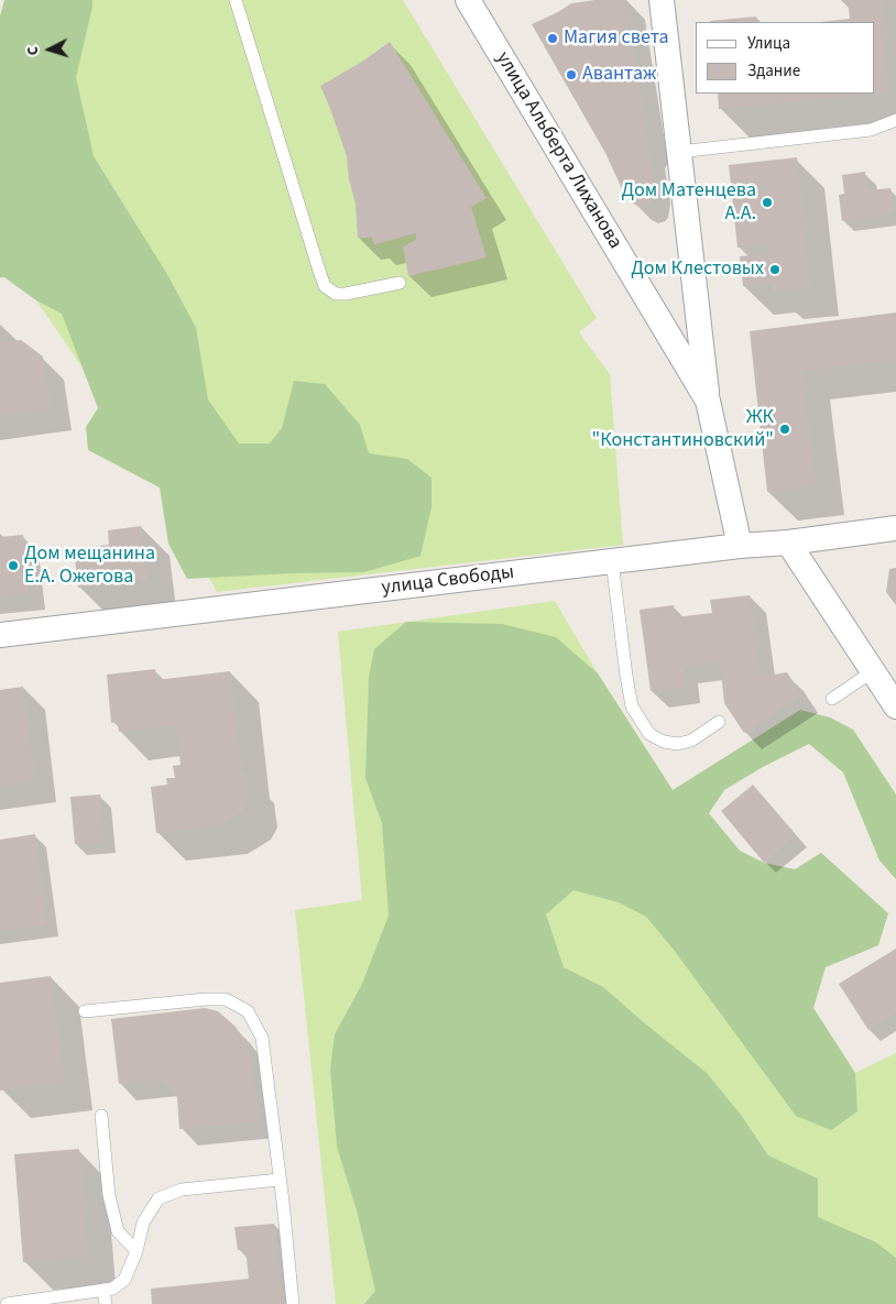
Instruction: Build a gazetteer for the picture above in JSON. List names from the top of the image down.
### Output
{
  "streets": {
    "street": ["улица Альберта Лиханова", "улица Свободы"]
  },
  "crossings": [
    ["улица Альберта Лиханова", "улица Свободы"]
  ],
  "places": [
    "Магия света",
    "Авантаж",
    "Дом Матенцева А.А.",
    "Дом Клестовых",
    "ЖК \"Константиновский\"",
    "Дом мещанина Е.А. Ожегова"
  ],
  "legend": ["Улица", "Здание"],
  "north": "left"
}
